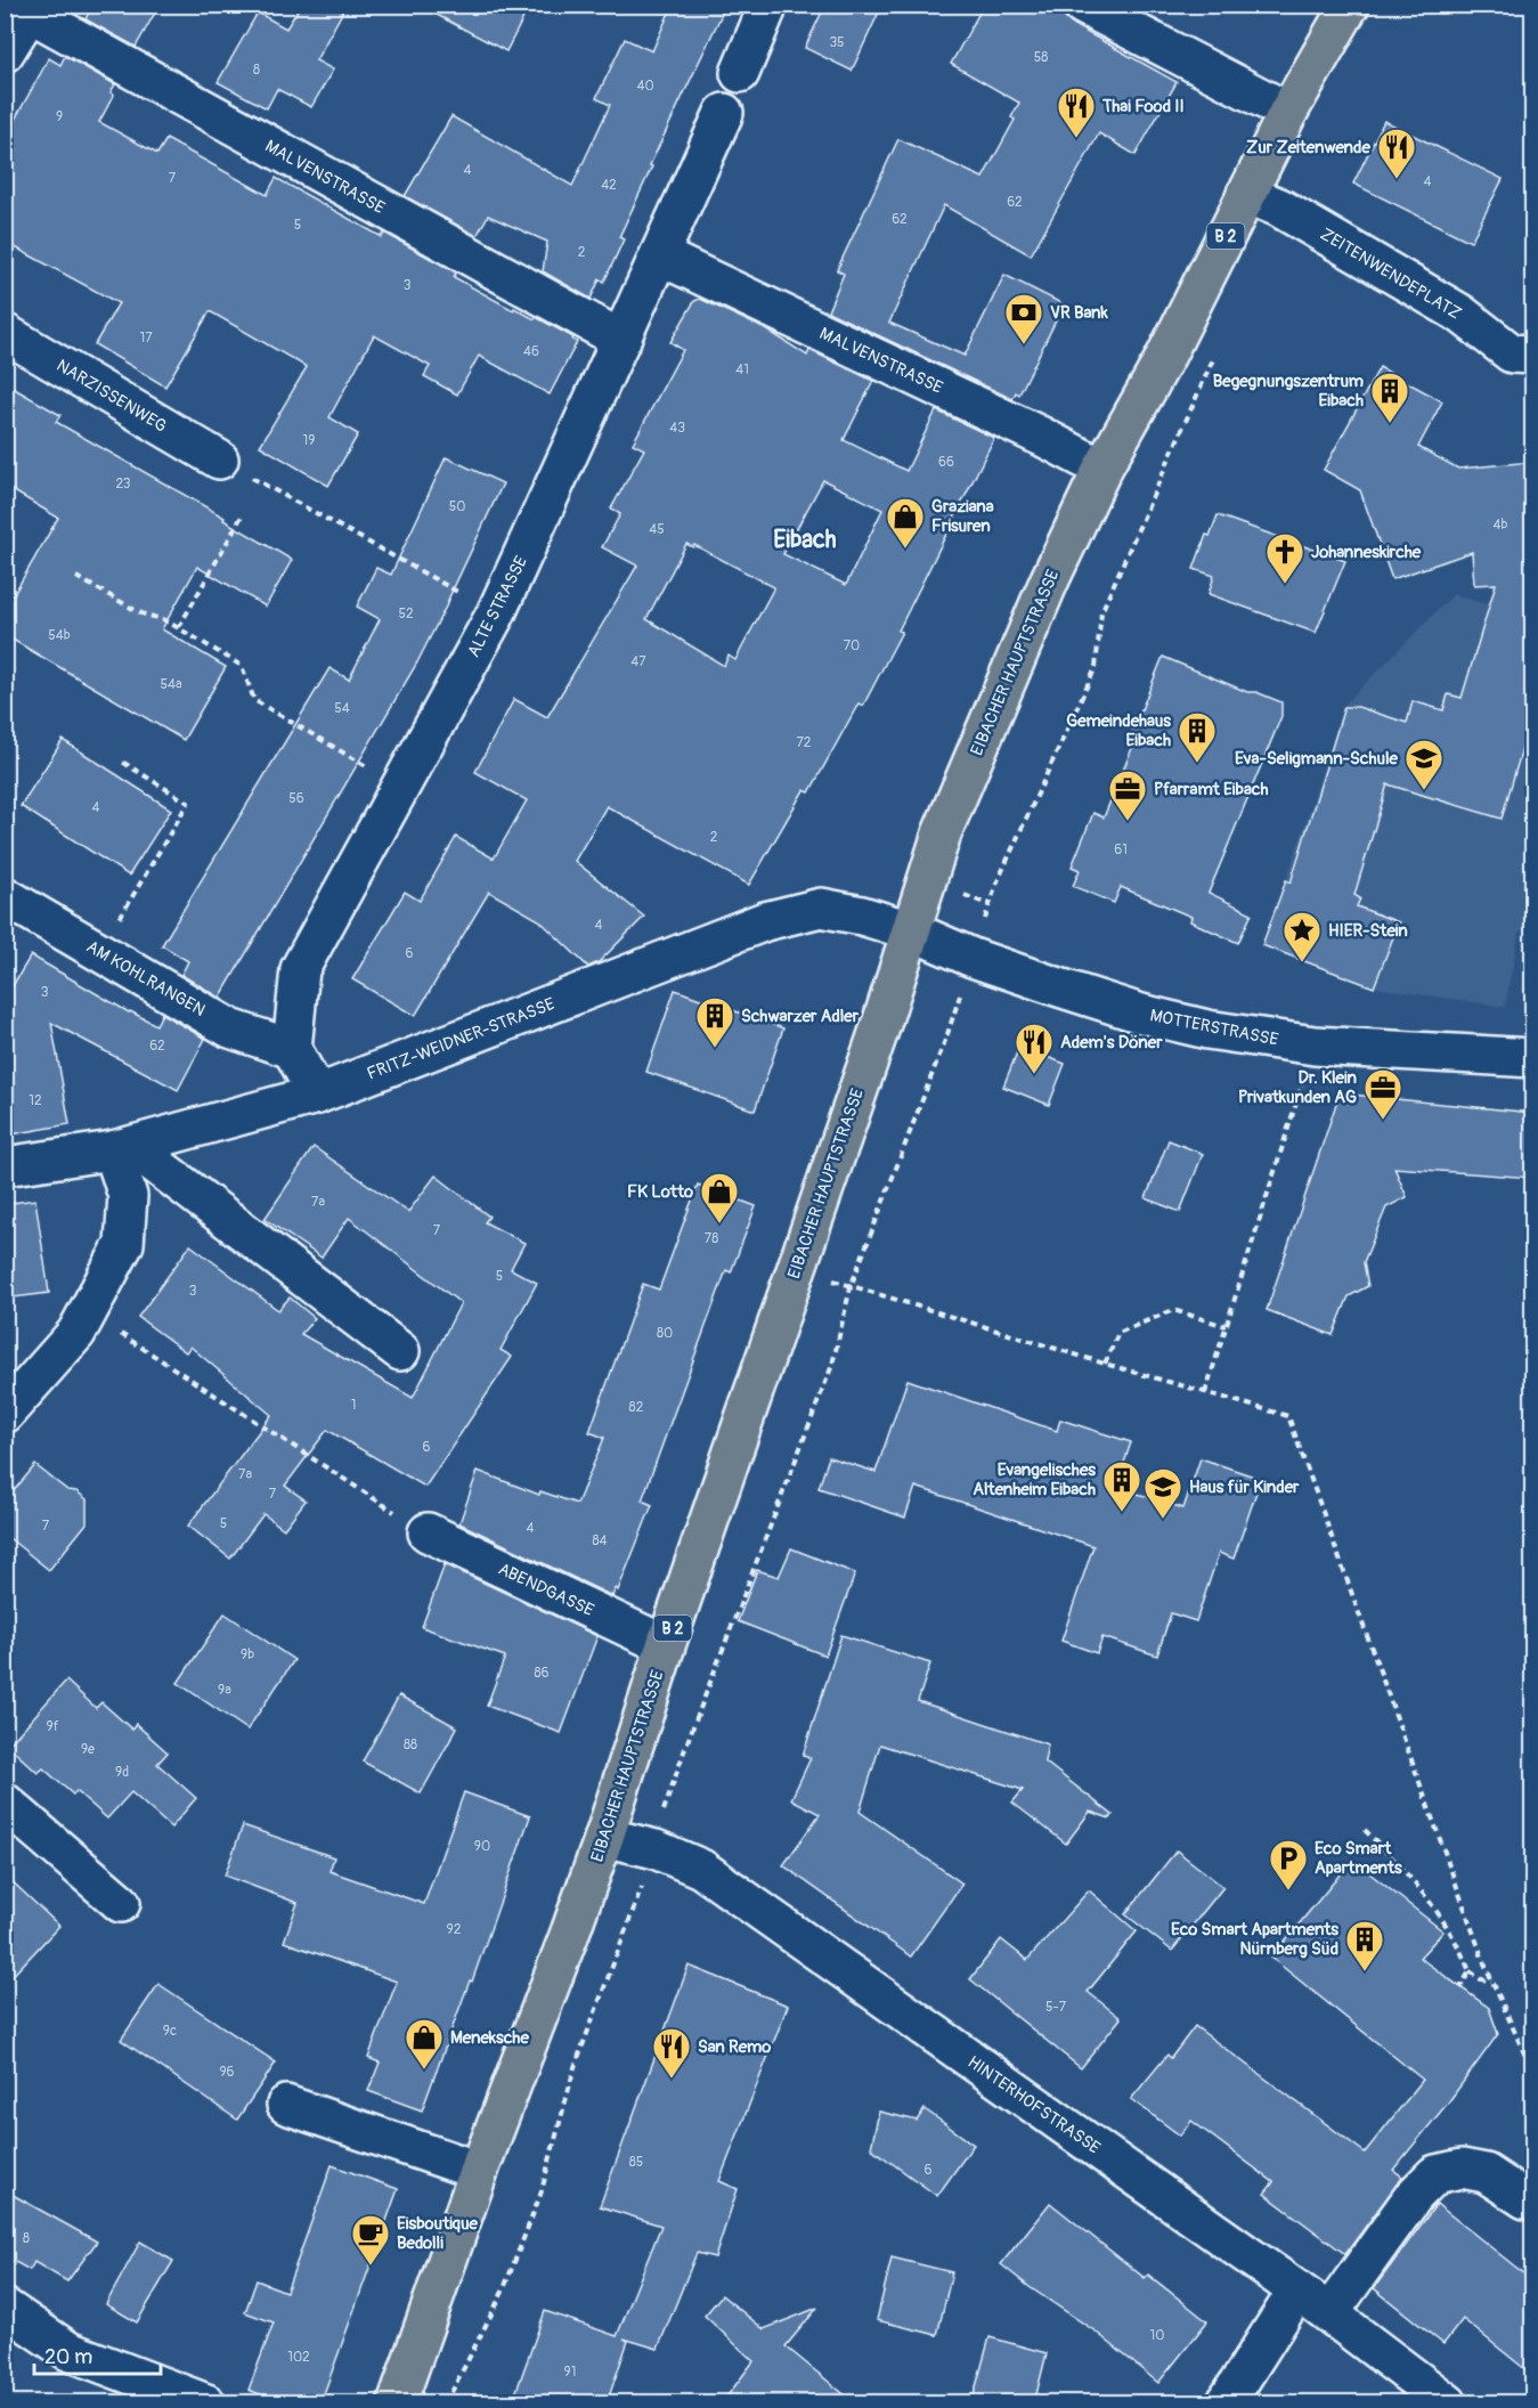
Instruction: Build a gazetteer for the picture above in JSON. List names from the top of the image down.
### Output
{
  "streets": {
    "main road": ["B 2", "EIBACHER HAUPTSTRASSE"],
    "street": [
      "MALVENSTRASSE",
      "ZEITENWENDEPLATZ",
      "NARZISSENWEG",
      "ALTE STRASSE",
      "AM KOHLRANGEN",
      "MOTTERSTRASSE",
      "FRITZ-WEIDNER-STRASSE",
      "ABENDGASSE",
      "HINTERHOFSTRASSE"
    ]
  },
  "crossings": [
    ["MALVENSTRASSE", "ALTE STRASSE"],
    ["MALVENSTRASSE", "EIBACHER HAUPTSTRASSE"],
    ["ZEITENWENDEPLATZ", "EIBACHER HAUPTSTRASSE"],
    ["ALTE STRASSE", "AM KOHLRANGEN"],
    ["EIBACHER HAUPTSTRASSE", "MOTTERSTRASSE"],
    ["EIBACHER HAUPTSTRASSE", "FRITZ-WEIDNER-STRASSE"],
    ["EIBACHER HAUPTSTRASSE", "ABENDGASSE"],
    ["EIBACHER HAUPTSTRASSE", "HINTERHOFSTRASSE"],
    ["MOTTERSTRASSE", "FRITZ-WEIDNER-STRASSE"]
  ],
  "districts": ["Eibach"],
  "places": {
    "restaurant": [
      "Thai Food II",
      "Zur Zeitenwende",
      "Adem's Döner",
      "San Remo"
    ],
    "bank": ["VR Bank"],
    "building": [
      "Begegnungszentrum Eibach",
      "Gemeindehaus Eibach",
      "Schwarzer Adler",
      "Evangelisches Altenheim Eibach",
      "Eco Smart Apartments Nürnberg Süd"
    ],
    "shop": ["Graziana Frisuren", "FK Lotto", "Meneksche"],
    "church": ["Johanneskirche"],
    "school or university": ["Eva-Seligmann-Schule", "Haus für Kinder"],
    "office": ["Pfarramt Eibach", "Dr. Klein Privatkunden AG"],
    "place": ["HIER-Stein"],
    "parking": ["Eco Smart Apartments"],
    "cafe": ["Eisboutique Bedolli"]
  },
  "house_numbers": [
    "35",
    "58",
    "8",
    "40",
    "9",
    "4",
    "7",
    "4",
    "42",
    "62",
    "62",
    "5",
    "2",
    "3",
    "17",
    "46",
    "41",
    "43",
    "19",
    "66",
    "23",
    "50",
    "4b",
    "45",
    "52",
    "54b",
    "70",
    "47",
    "54a",
    "54",
    "72",
    "56",
    "4",
    "2",
    "61",
    "4",
    "6",
    "3",
    "62",
    "12",
    "7a",
    "7",
    "78",
    "5",
    "3",
    "80",
    "1",
    "82",
    "6",
    "7a",
    "7",
    "5",
    "7",
    "4",
    "84",
    "9b",
    "86",
    "9a",
    "9f",
    "88",
    "9e",
    "9d",
    "90",
    "92",
    "5-7",
    "9c",
    "96",
    "85",
    "6",
    "8",
    "10",
    "102",
    "91"
  ],
  "scale_bar": "20 m"
}
